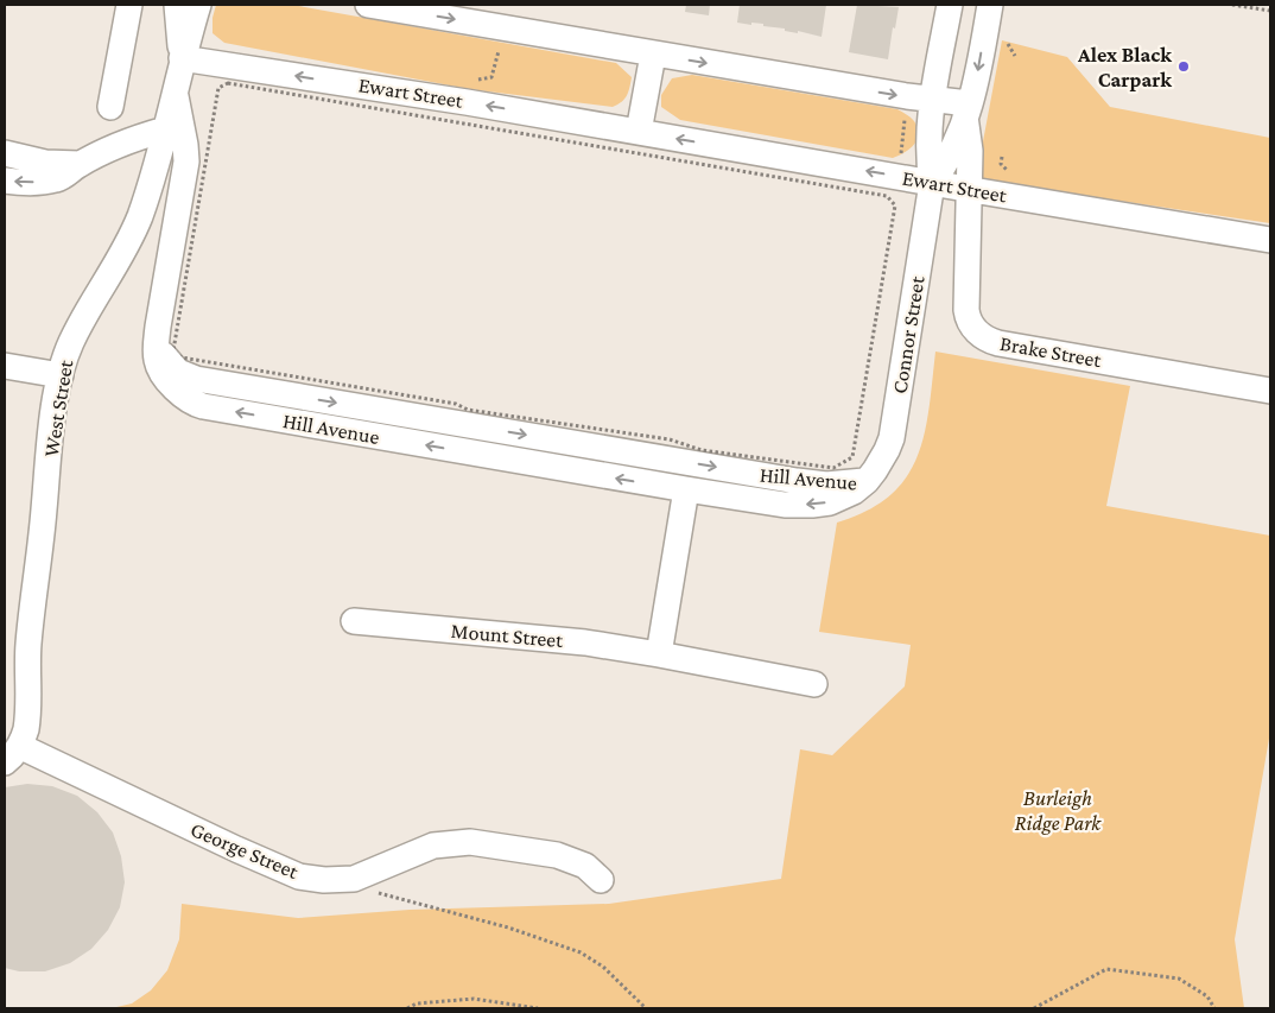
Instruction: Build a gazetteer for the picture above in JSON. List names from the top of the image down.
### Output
{
  "streets": {
    "street": [
      "Ewart Street",
      "Connor Street",
      "Brake Street",
      "West Street",
      "Hill Avenue",
      "Mount Street",
      "George Street"
    ]
  },
  "crossings": [
    ["Ewart Street", "Connor Street"],
    ["Ewart Street", "Brake Street"],
    ["Ewart Street", "West Street"],
    ["Connor Street", "Brake Street"],
    ["Connor Street", "Hill Avenue"],
    ["West Street", "Hill Avenue"],
    ["West Street", "George Street"]
  ],
  "parks": ["Burleigh Ridge Park"],
  "places": ["Alex Black Carpark"]
}
